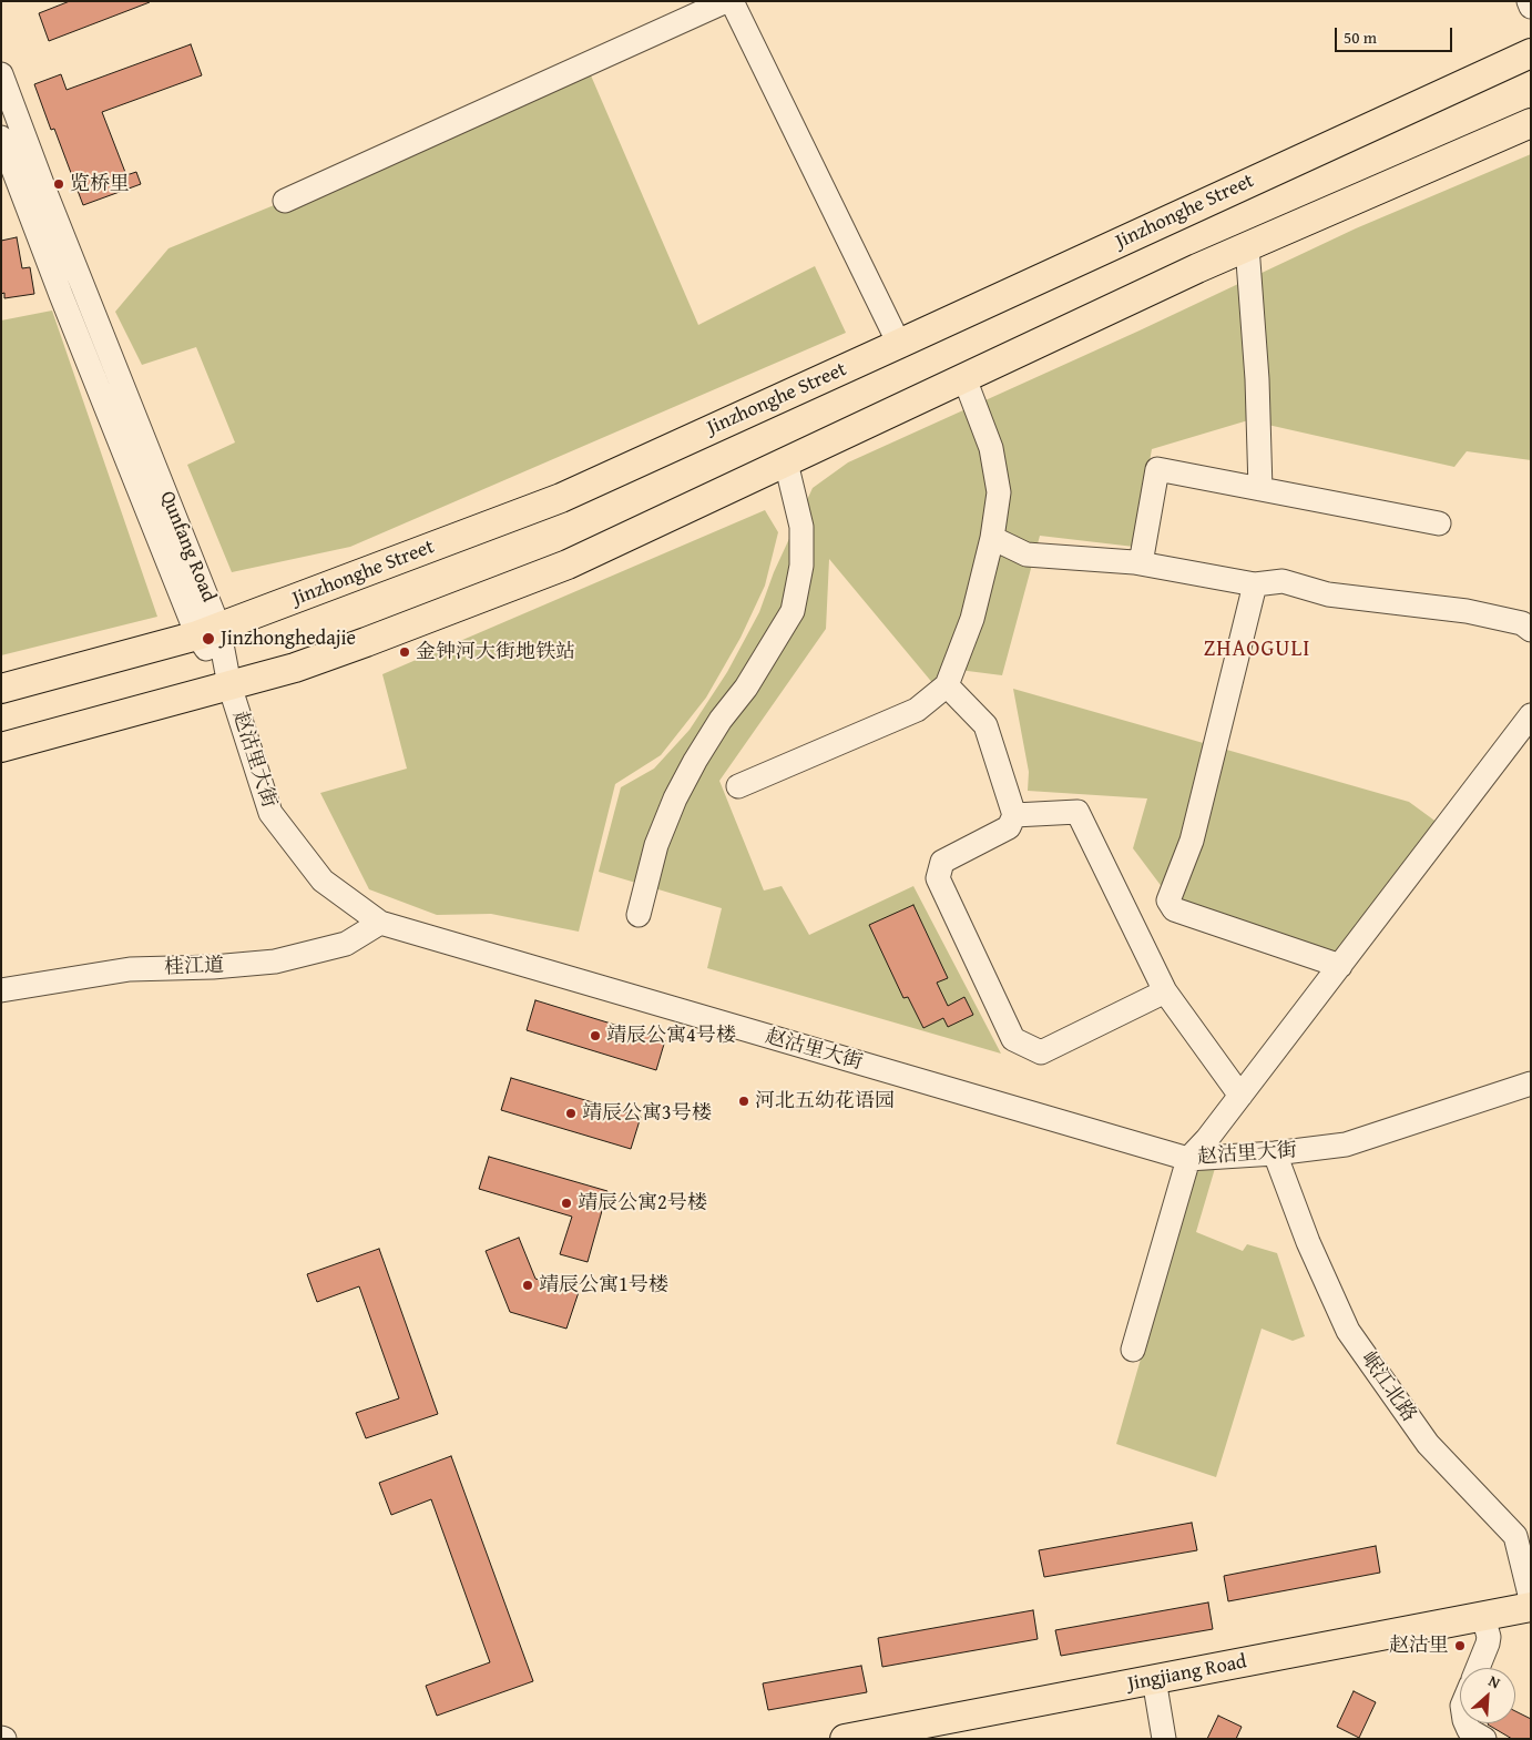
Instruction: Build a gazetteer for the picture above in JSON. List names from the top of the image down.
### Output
{
  "streets": {
    "main road": ["Jinzhonghe Street", "Jingjiang Road"],
    "street": [
      "Qunfang Road",
      "赵沽里大街",
      "桂江道",
      "岷江北路"
    ]
  },
  "crossings": [
    ["Jinzhonghe Street", "Qunfang Road"],
    ["Qunfang Road", "赵沽里大街"],
    ["赵沽里大街", "桂江道"],
    ["赵沽里大街", "岷江北路"]
  ],
  "districts": ["ZHAOGULI"],
  "places": [
    "览桥里",
    "Jinzhonghedajie",
    "金钟河大街地铁站",
    "靖辰公寓4号楼",
    "河北五幼花语园",
    "靖辰公寓3号楼",
    "靖辰公寓2号楼",
    "靖辰公寓1号楼",
    "赵沽里"
  ],
  "scale_bar": "50 m",
  "north": "top right"
}
